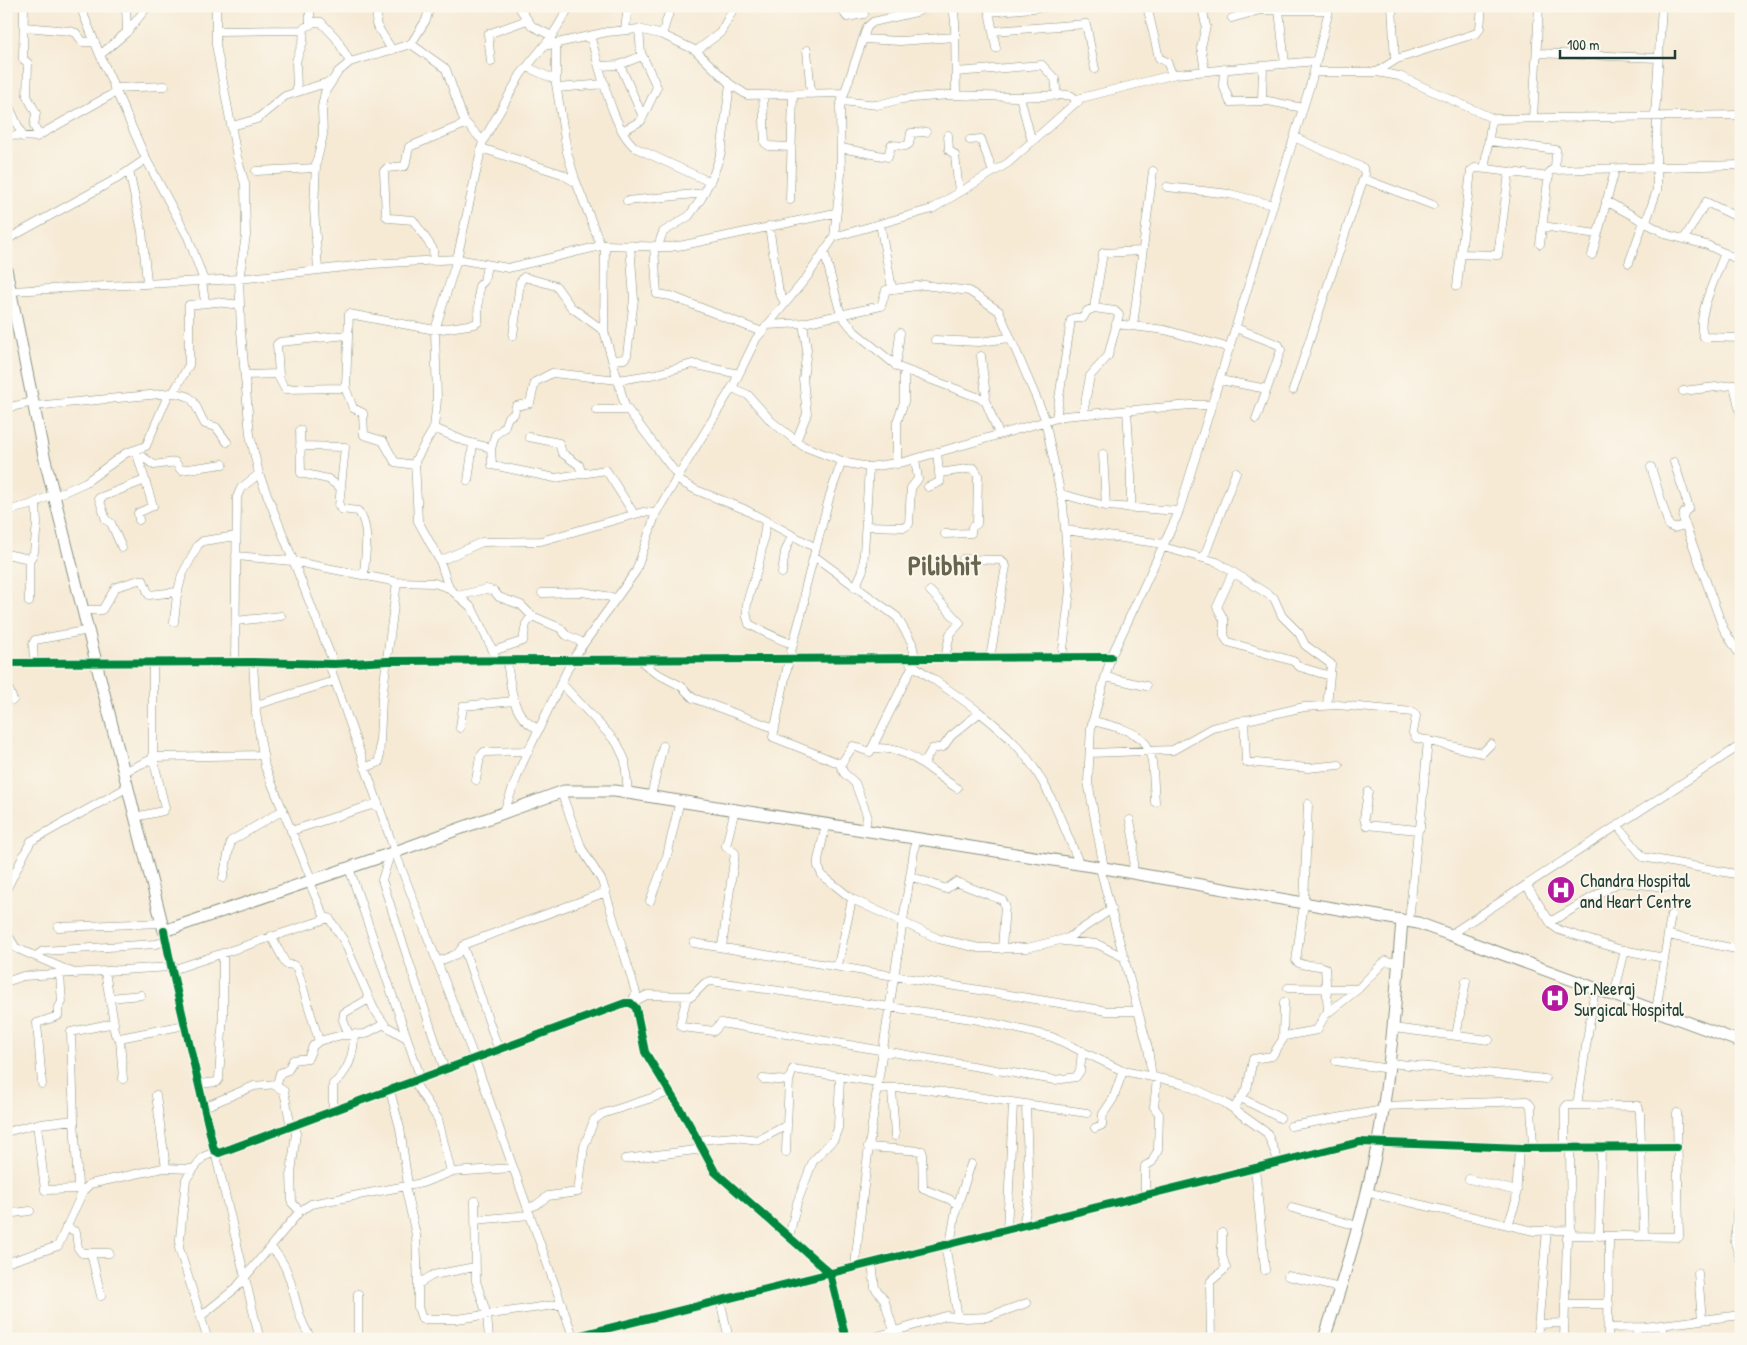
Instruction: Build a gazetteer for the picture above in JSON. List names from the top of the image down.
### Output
{
  "districts": ["Pilibhit"],
  "places": {
    "hospital": ["Chandra Hospital and Heart Centre", "Dr.Neeraj Surgical Hospital"]
  },
  "scale_bar": "100 m"
}
